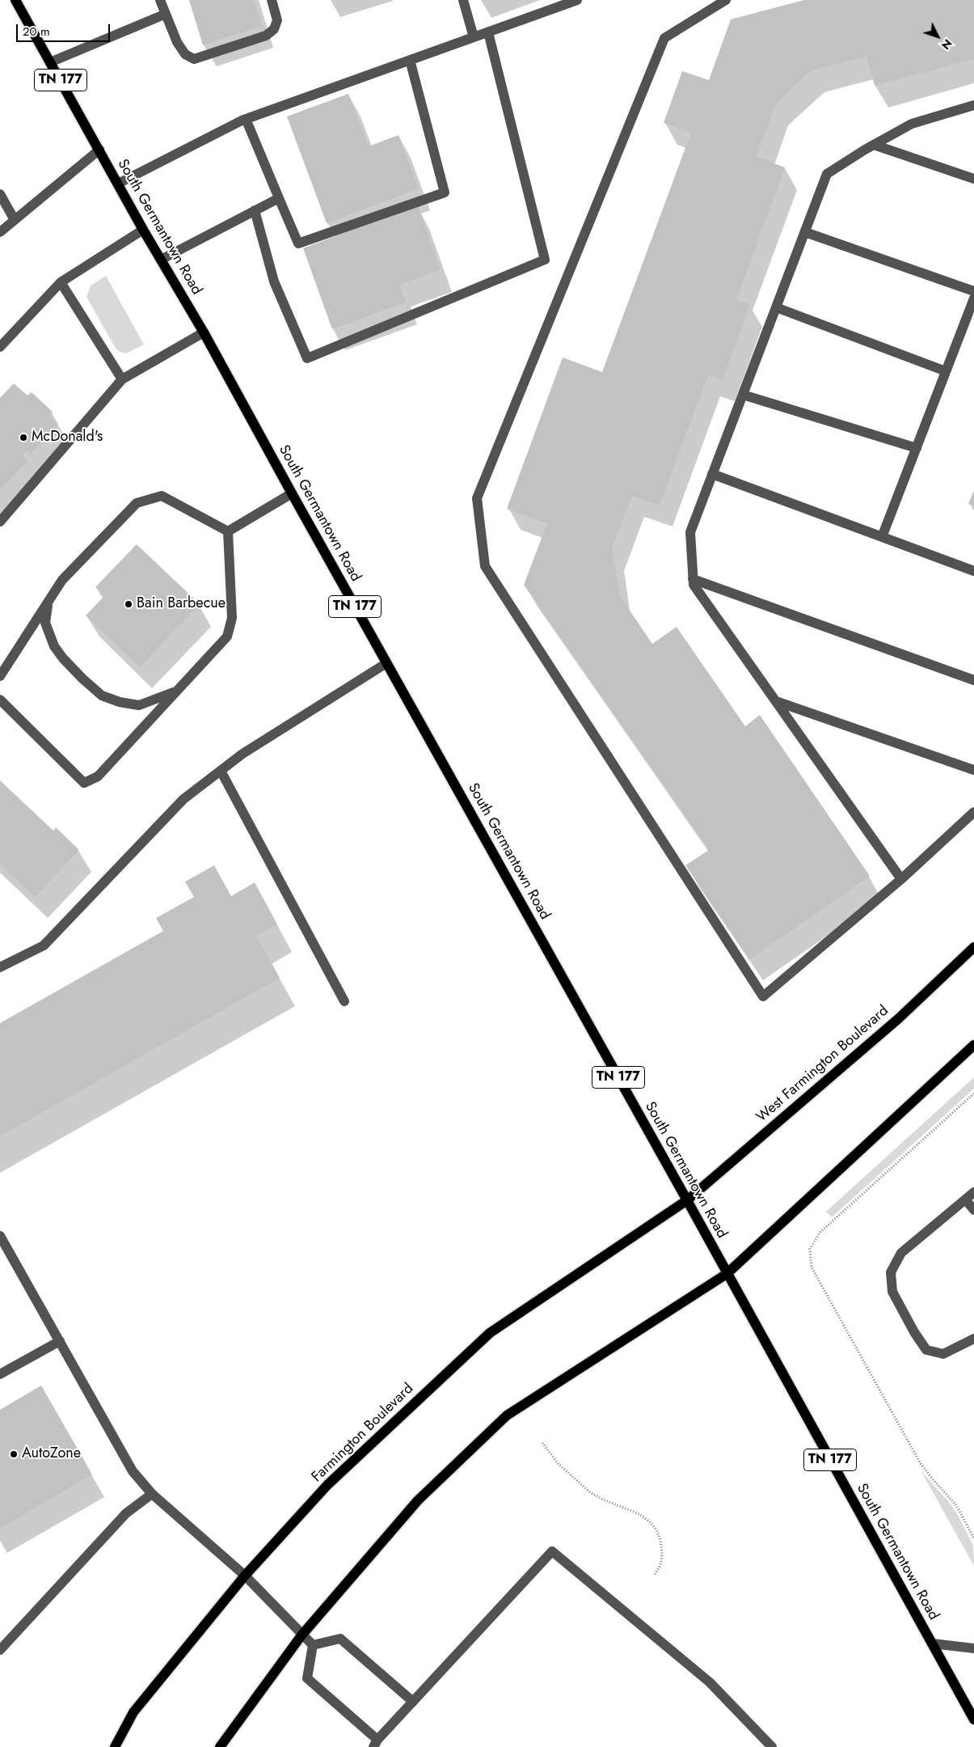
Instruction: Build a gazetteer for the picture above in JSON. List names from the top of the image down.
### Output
{
  "streets": {
    "main road": [
      "TN 177",
      "South Germantown Road",
      "West Farmington Boulevard",
      "Farmington Boulevard"
    ]
  },
  "crossings": [
    ["South Germantown Road", "West Farmington Boulevard"],
    ["South Germantown Road", "Farmington Boulevard"],
    ["West Farmington Boulevard", "Farmington Boulevard"]
  ],
  "places": ["McDonald's", "Bain Barbecue", "AutoZone"],
  "scale_bar": "20 m",
  "north": "bottom right"
}
